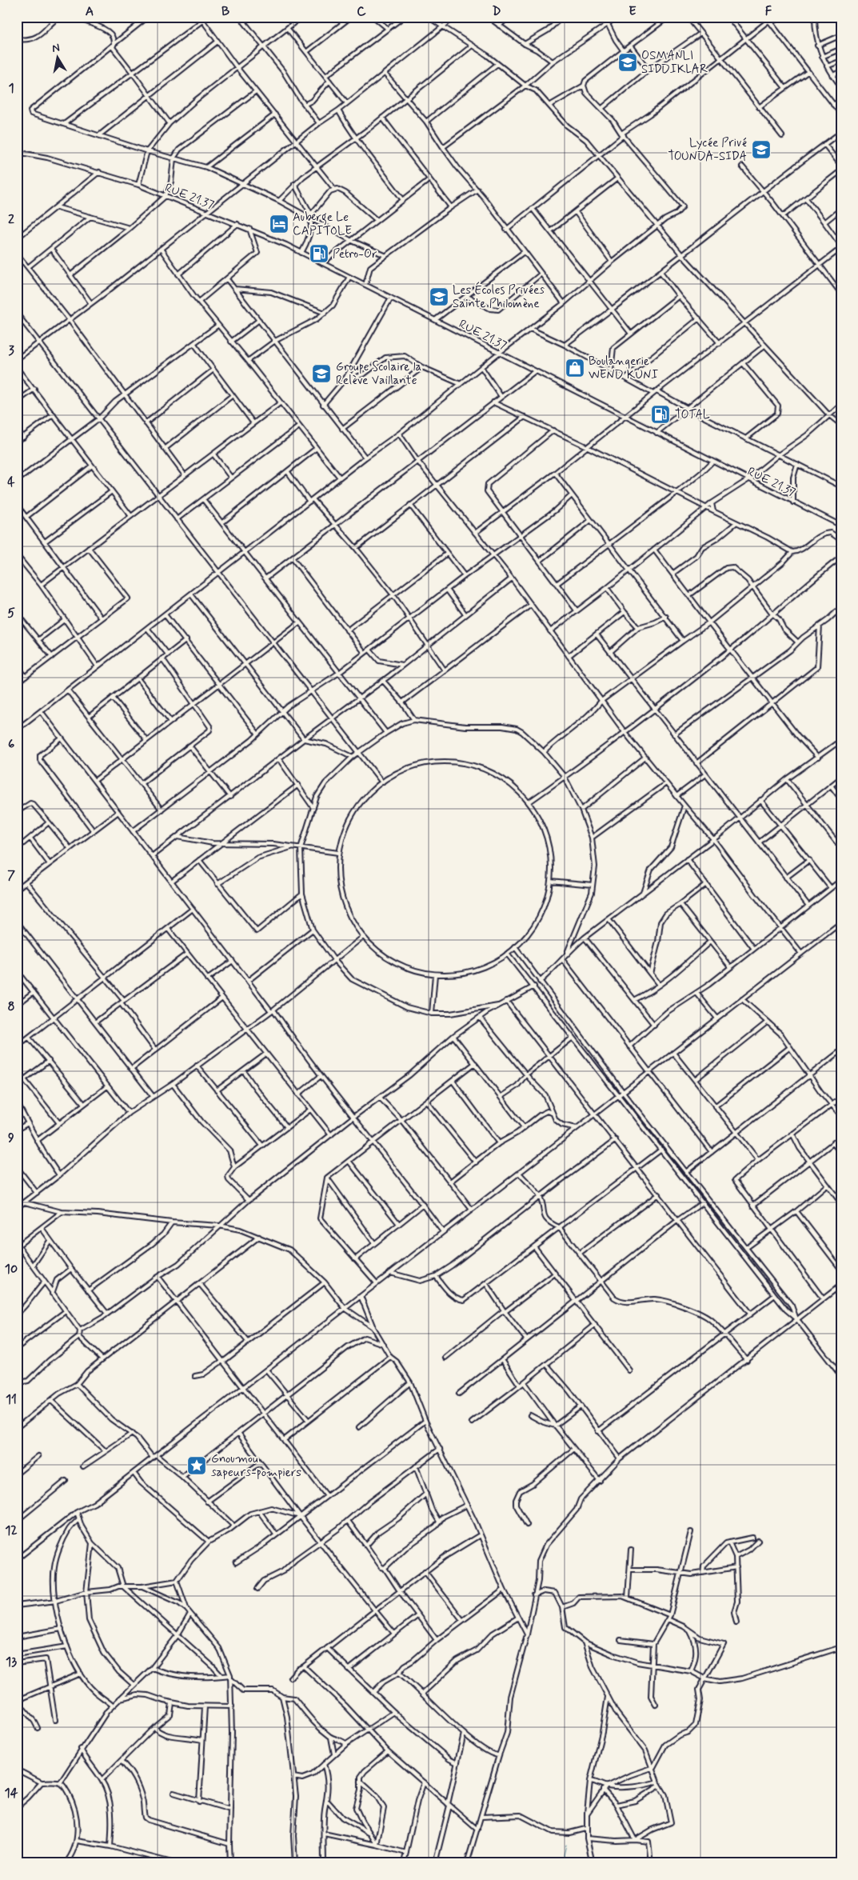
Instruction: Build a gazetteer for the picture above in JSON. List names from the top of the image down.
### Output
{
  "streets": {
    "street": ["RUE 21.37"]
  },
  "places": {
    "school or university": [
      "OSMANLI SIDDIKLAR",
      "Lycée Privé TOUNDA-SIDA",
      "Les Écoles Privées Sainte Philomène",
      "Groupe Scolaire la Relève Vaillante"
    ],
    "hotel": ["Auberge Le CAPITOLE"],
    "fuel station": ["Petro-Or", "TOTAL"],
    "shop": ["Boulangerie WEND KUNI"],
    "place": ["Gnoumou sapeurs-pompiers"]
  },
  "north": "top",
  "grid": {
    "columns": [
      "A",
      "B",
      "C",
      "D",
      "E",
      "F"
    ],
    "rows": [
      "1",
      "2",
      "3",
      "4",
      "5",
      "6",
      "7",
      "8",
      "9",
      "10",
      "11",
      "12",
      "13",
      "14"
    ]
  }
}
